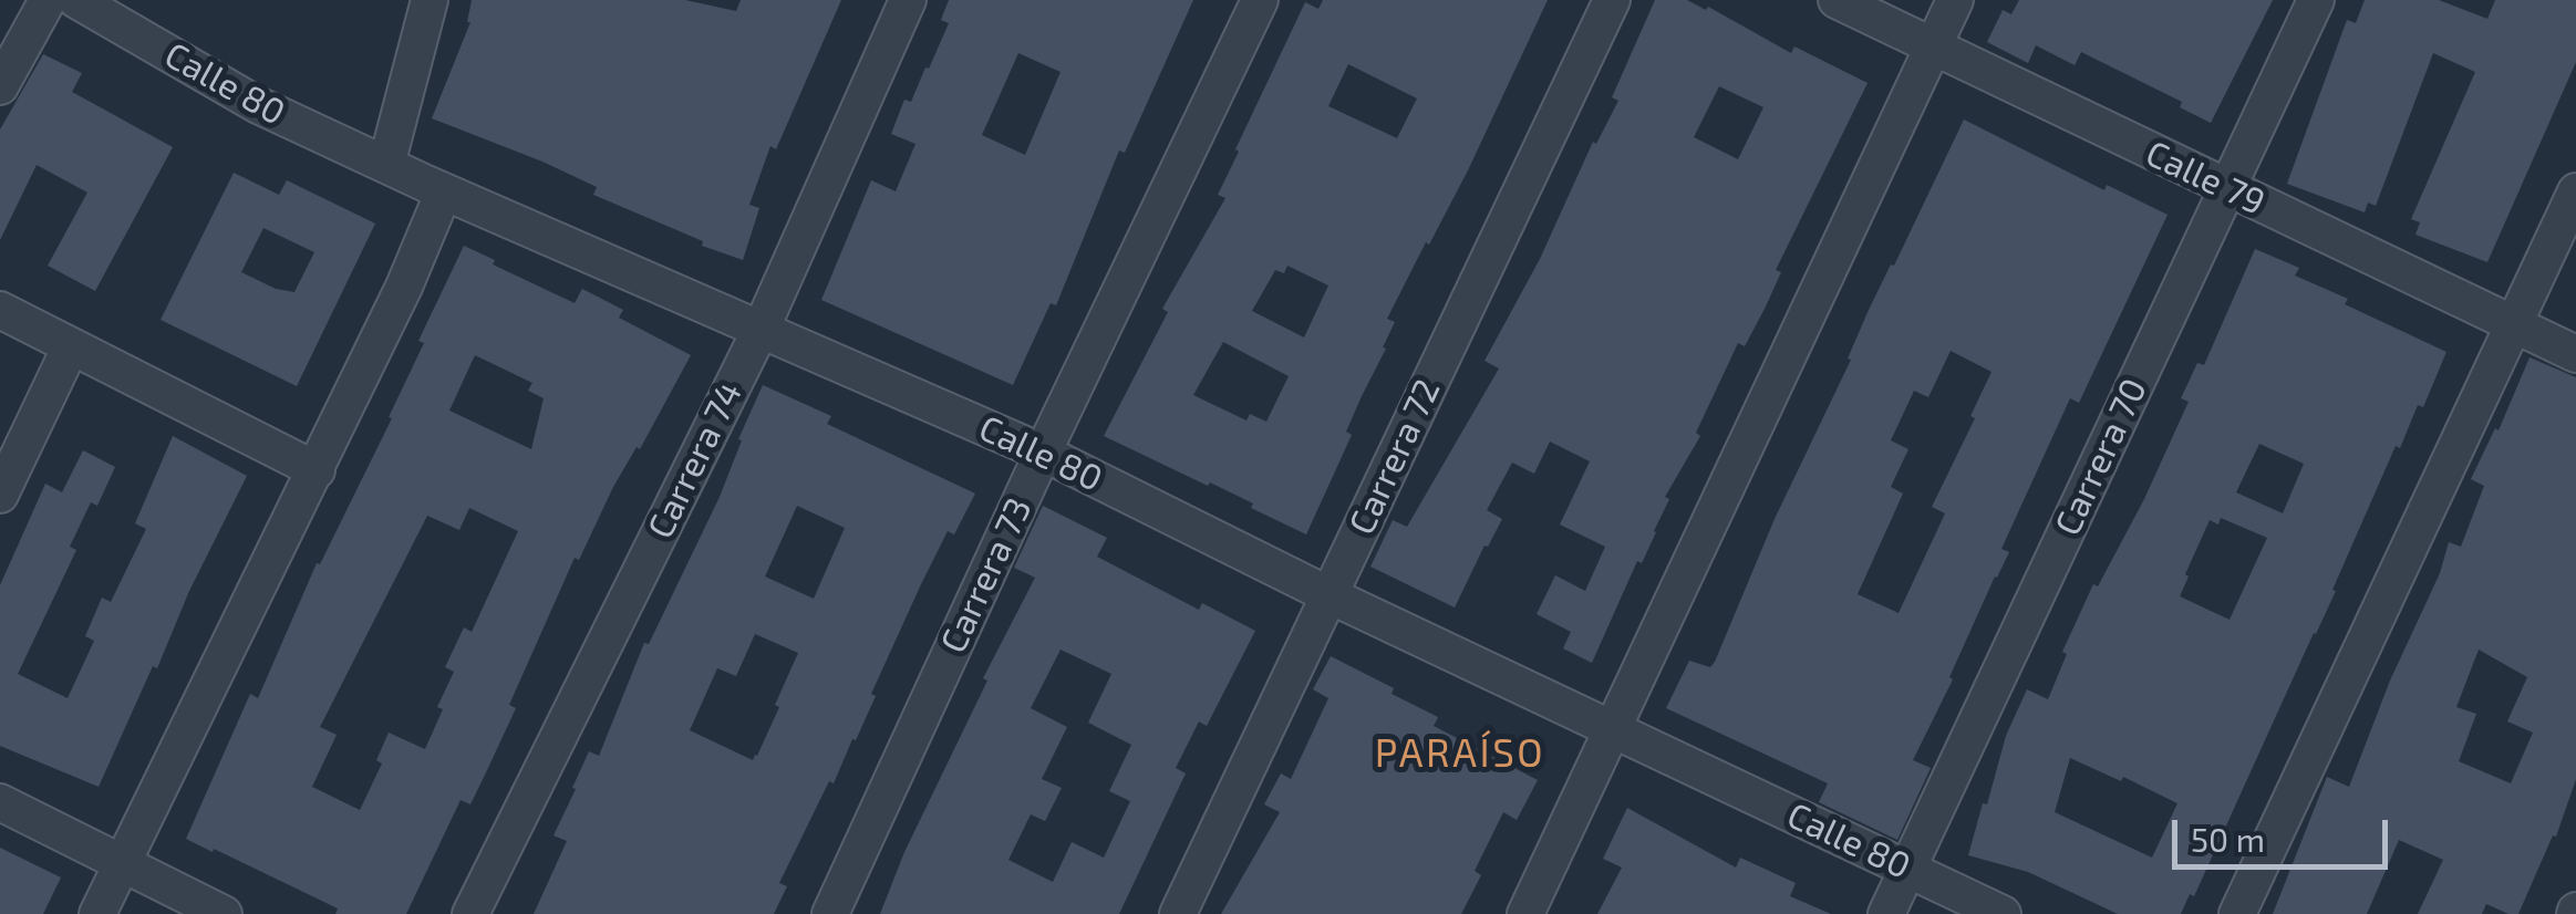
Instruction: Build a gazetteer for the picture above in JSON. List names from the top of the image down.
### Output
{
  "streets": {
    "street": [
      "Calle 80",
      "Calle 79",
      "Carrera 72",
      "Carrera 70",
      "Carrera 74",
      "Carrera 73"
    ]
  },
  "crossings": [
    ["Calle 80", "Carrera 72"],
    ["Calle 80", "Carrera 70"],
    ["Calle 80", "Carrera 74"],
    ["Calle 80", "Carrera 73"],
    ["Calle 79", "Carrera 70"]
  ],
  "districts": ["PARAÍSO"],
  "scale_bar": "50 m"
}
